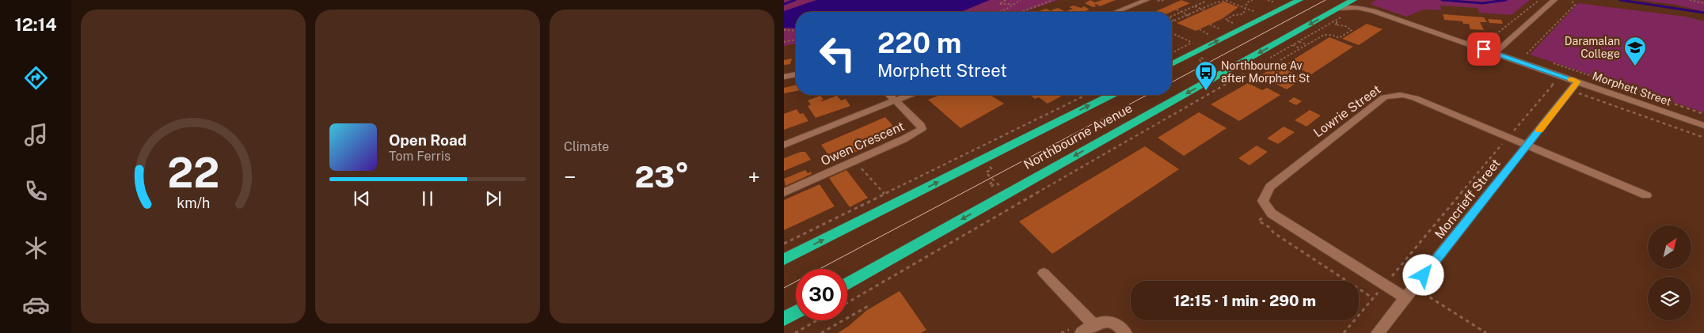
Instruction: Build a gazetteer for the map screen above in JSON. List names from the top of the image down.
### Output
{
  "streets": {
    "highway": ["Northbourne Avenue"],
    "street": [
      "Morphett Street",
      "Lowrie Street",
      "Owen Crescent",
      "Moncrieff Street"
    ]
  },
  "crossings": [
    ["Morphett Street", "Northbourne Avenue"],
    ["Morphett Street", "Moncrieff Street"],
    ["Lowrie Street", "Moncrieff Street"]
  ],
  "places": {
    "school or university": ["Daramalan College"],
    "bus stop": ["Northbourne Av after Morphett St"]
  },
  "north": "top right",
  "page": {
    "tabs": "12:14",
    "tile": "Climate",
    "turn": ["220 m", "Morphett Street"],
    "song": ["Open Road", "Tom Ferris"],
    "heat": ["−", "23°", "+"],
    "limit": "30",
    "trip": "12:15 · 1 min · 290 m",
    "gauge": ["22", "km/h"]
  }
}
